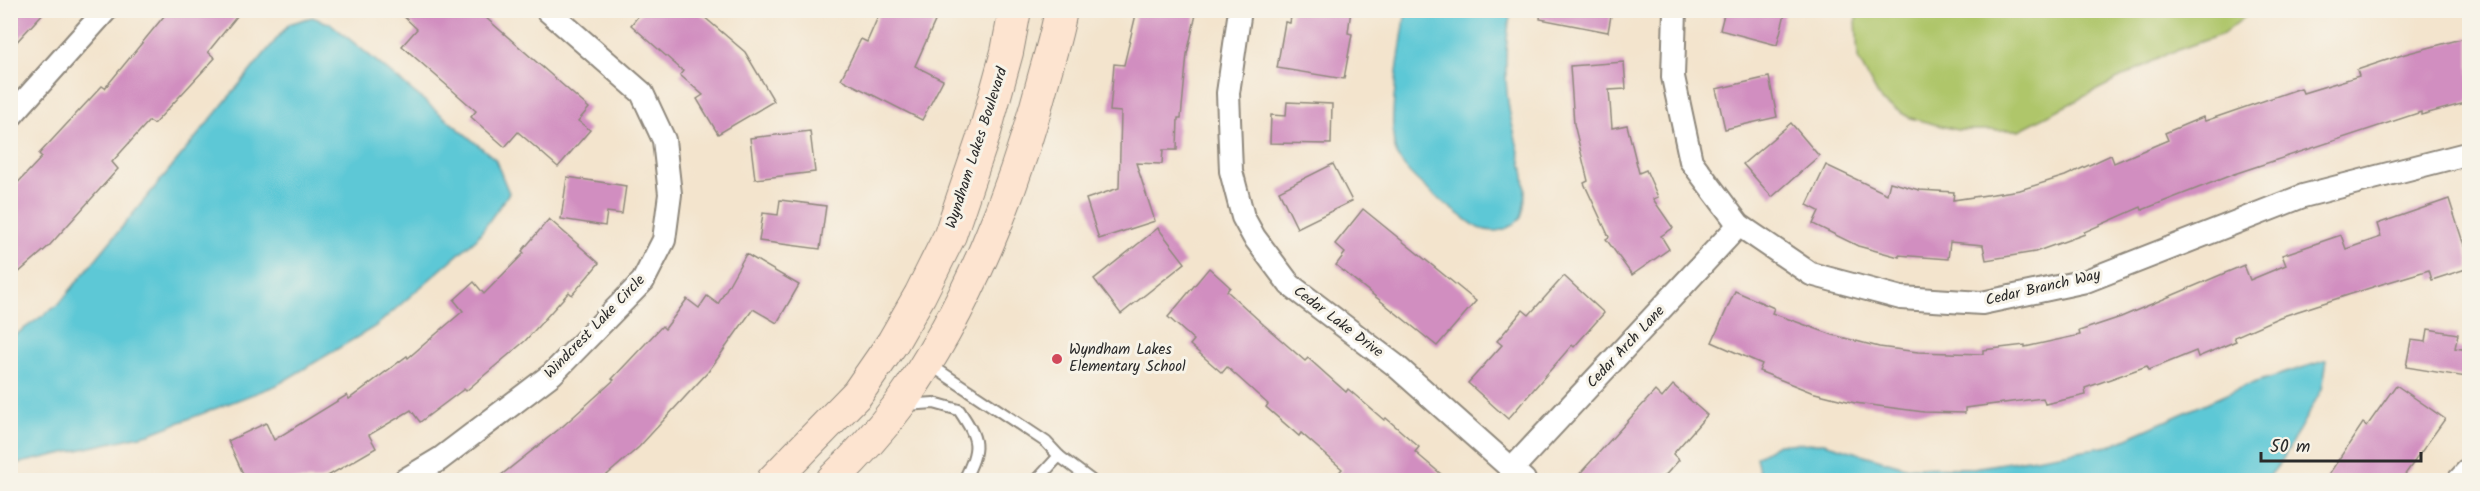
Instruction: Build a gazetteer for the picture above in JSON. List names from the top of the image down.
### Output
{
  "streets": {
    "street": [
      "Wyndham Lakes Boulevard",
      "Cedar Branch Way",
      "Cedar Lake Drive",
      "Windcrest Lake Circle",
      "Cedar Arch Lane"
    ]
  },
  "crossings": [
    ["Cedar Branch Way", "Cedar Arch Lane"],
    ["Cedar Lake Drive", "Cedar Arch Lane"]
  ],
  "places": ["Wyndham Lakes Elementary School"],
  "scale_bar": "50 m"
}
